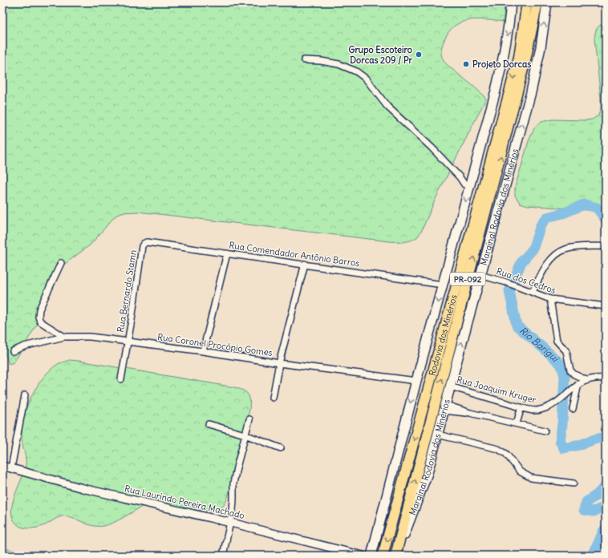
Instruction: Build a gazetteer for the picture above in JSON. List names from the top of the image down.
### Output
{
  "streets": {
    "main road": ["Marginal Rodovia dos Minérios", "PR-092", "Rodovia dos Minérios"],
    "street": [
      "Rua Comendador Antônio Barros",
      "Rua dos Cedros",
      "Rua Bernardo Stamn",
      "Rua Coronel Procópio Gomes",
      "Rua Joaquim Kruger",
      "Rua Laurindo Pereira Machado"
    ]
  },
  "crossings": [
    ["Marginal Rodovia dos Minérios", "Rua dos Cedros"],
    ["Marginal Rodovia dos Minérios", "Rodovia dos Minérios"],
    ["Marginal Rodovia dos Minérios", "Rua Joaquim Kruger"],
    ["Rua Comendador Antônio Barros", "Rua Bernardo Stamn"],
    ["Rua Bernardo Stamn", "Rua Coronel Procópio Gomes"]
  ],
  "water": ["Rio Barigui"],
  "places": ["Grupo Escoteiro Dorcas 209 / Pr", "Projeto Dorcas"]
}
